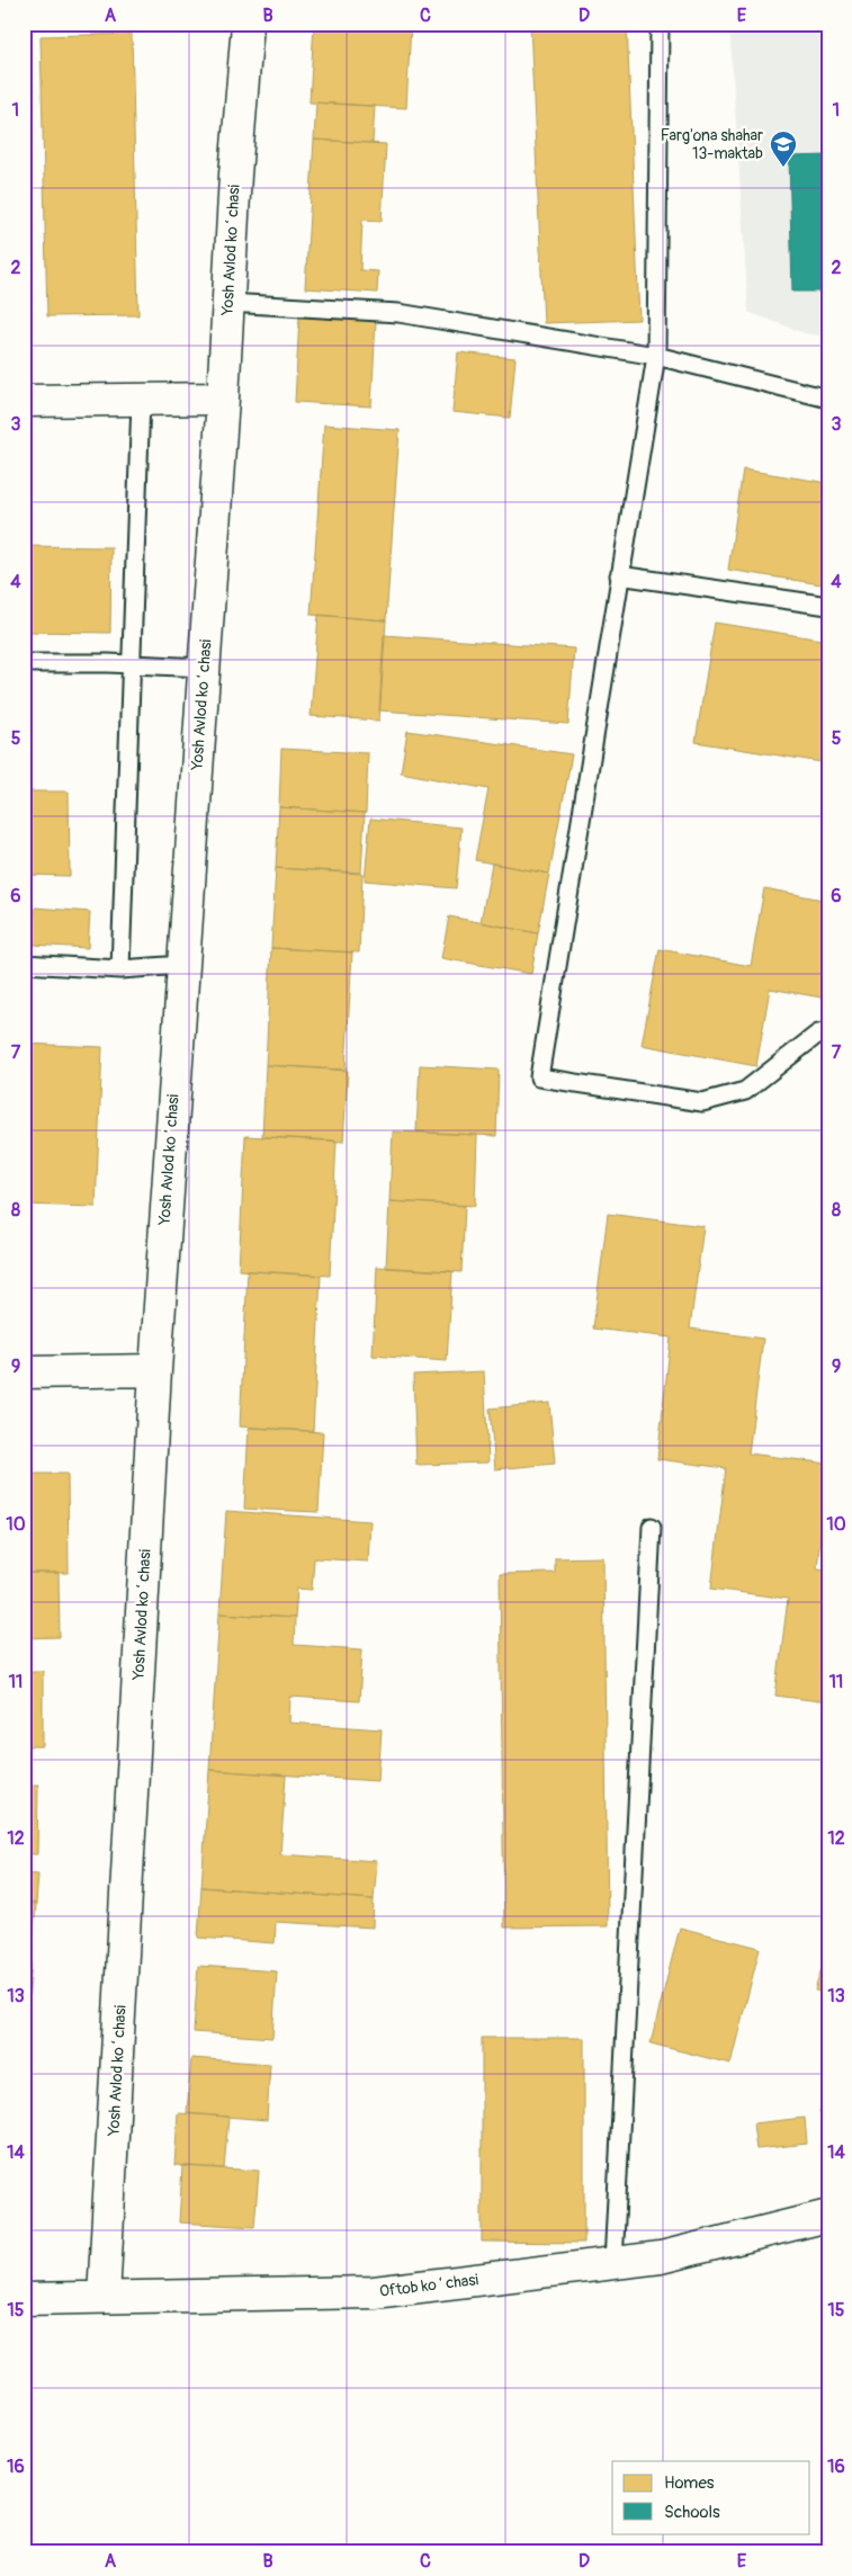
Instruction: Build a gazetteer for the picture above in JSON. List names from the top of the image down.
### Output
{
  "streets": {
    "street": ["Yosh Avlod koʻchasi", "Oftob koʻchasi"]
  },
  "crossings": [
    ["Yosh Avlod koʻchasi", "Oftob koʻchasi"]
  ],
  "places": {
    "school or university": ["Farg'ona shahar 13-maktab"]
  },
  "legend": ["Homes", "Schools"],
  "grid": {
    "columns": [
      "A",
      "B",
      "C",
      "D",
      "E"
    ],
    "rows": [
      "1",
      "2",
      "3",
      "4",
      "5",
      "6",
      "7",
      "8",
      "9",
      "10",
      "11",
      "12",
      "13",
      "14",
      "15",
      "16"
    ]
  }
}
